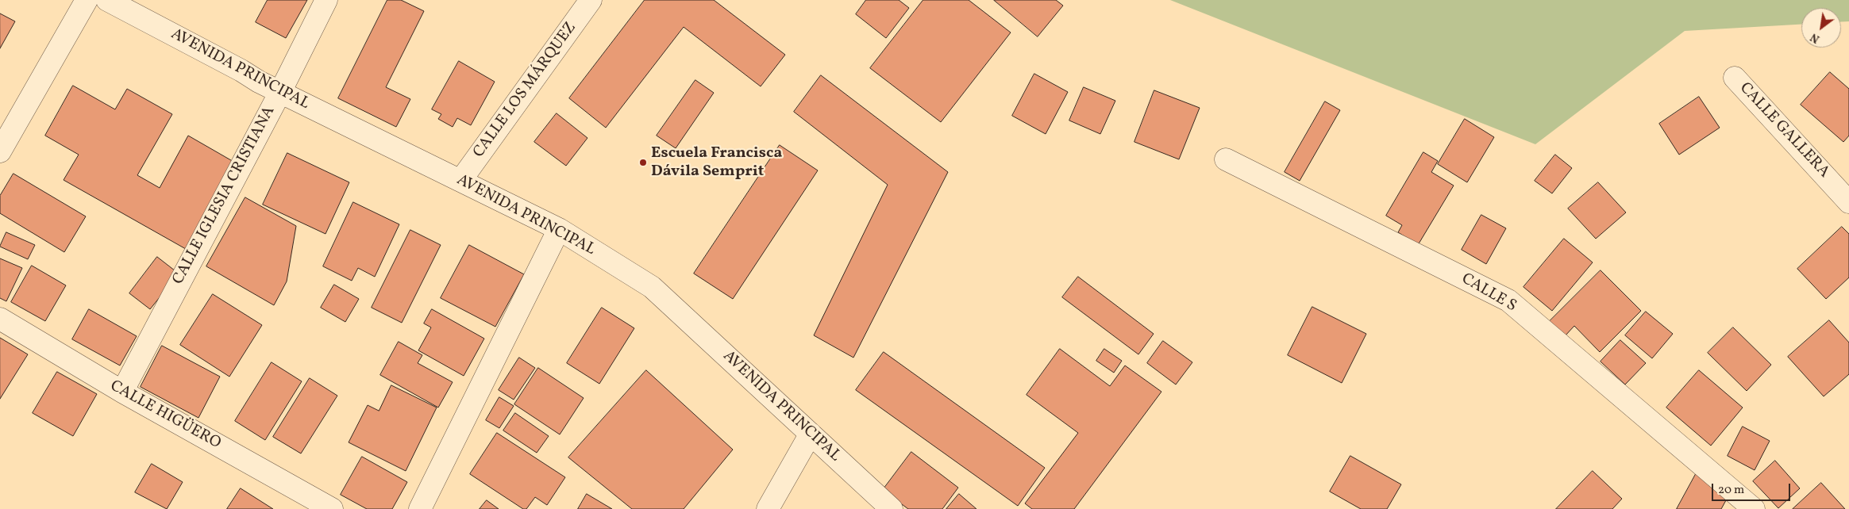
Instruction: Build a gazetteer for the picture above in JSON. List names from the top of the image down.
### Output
{
  "streets": {
    "street": [
      "AVENIDA PRINCIPAL",
      "CALLE LOS MÁRQUEZ",
      "CALLE GALLERA",
      "CALLE IGLESIA CRISTIANA",
      "CALLE S",
      "CALLE HIGÜERO"
    ]
  },
  "crossings": [
    ["AVENIDA PRINCIPAL", "CALLE LOS MÁRQUEZ"],
    ["AVENIDA PRINCIPAL", "CALLE IGLESIA CRISTIANA"],
    ["CALLE IGLESIA CRISTIANA", "CALLE HIGÜERO"]
  ],
  "places": ["Escuela Francisca Dávila Semprit"],
  "scale_bar": "20 m",
  "north": "bottom left"
}
